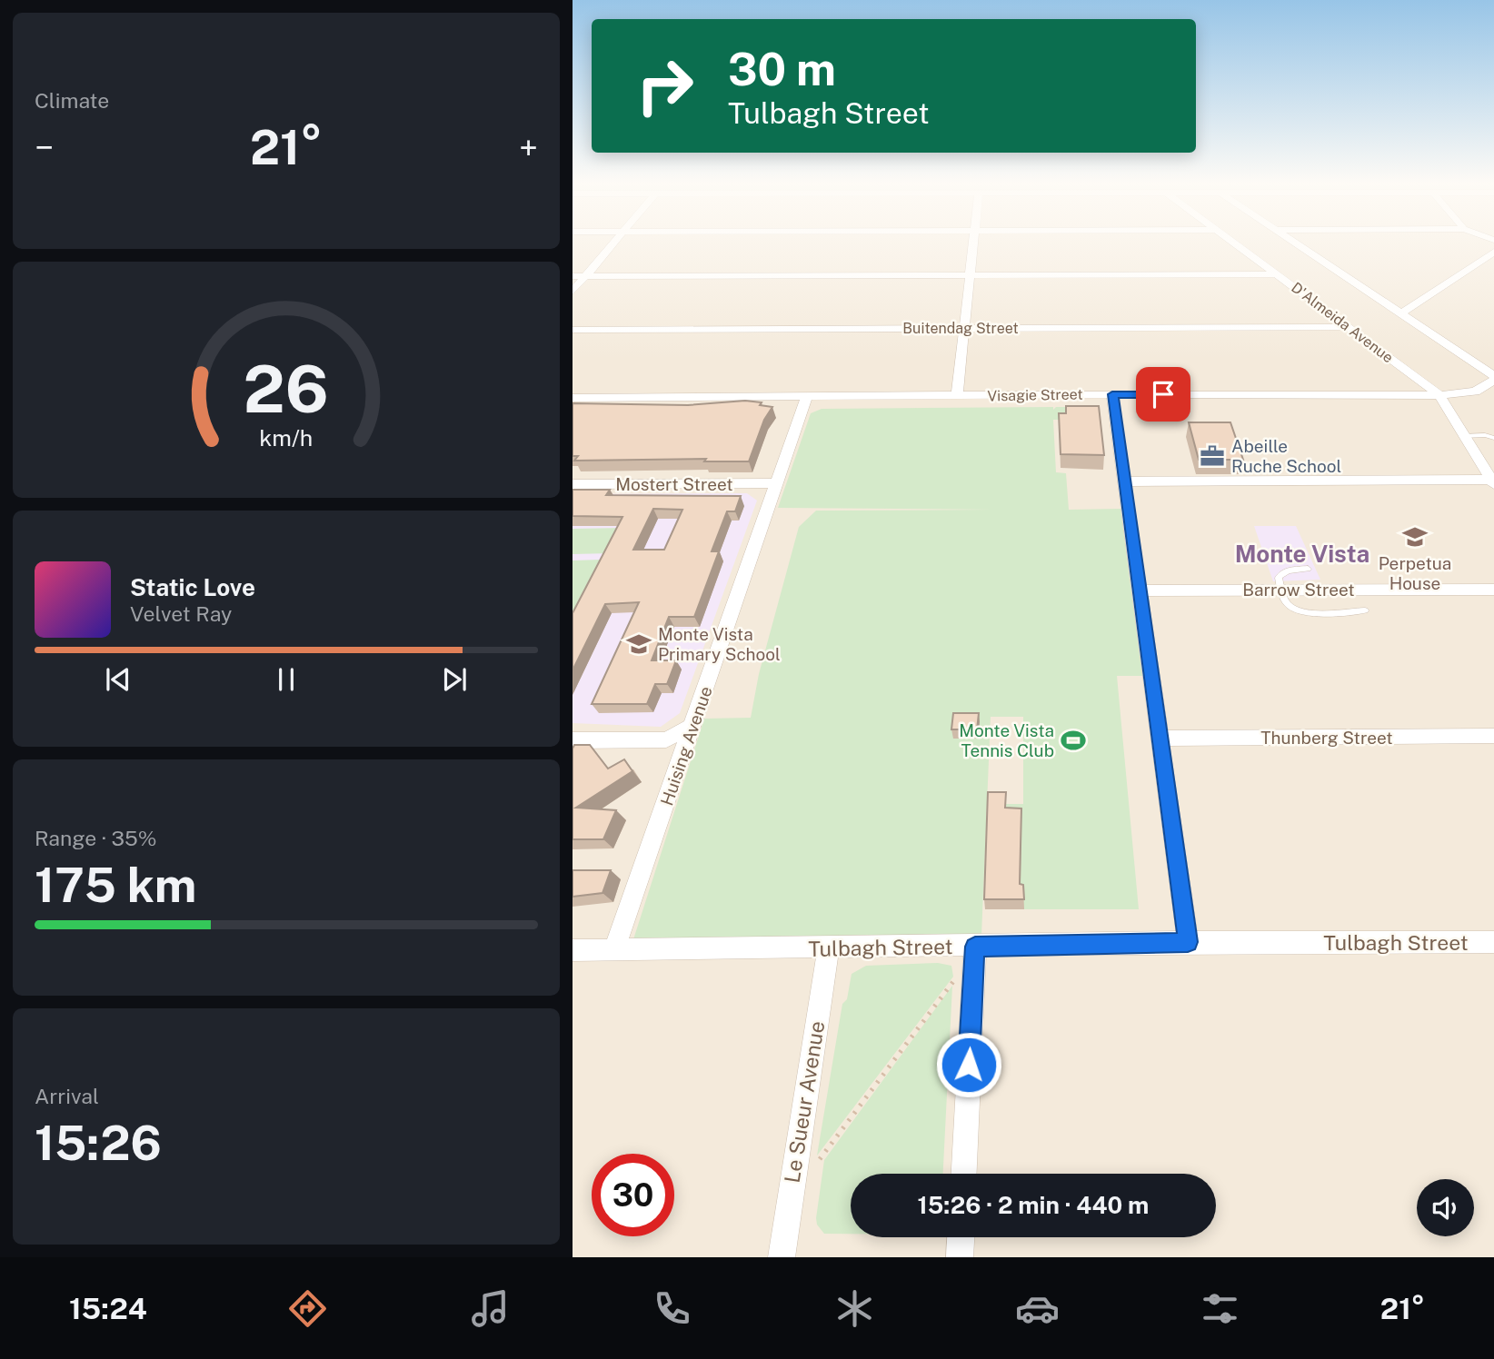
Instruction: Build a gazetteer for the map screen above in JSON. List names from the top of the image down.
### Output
{
  "streets": {
    "street": [
      "D'Almeida Avenue",
      "Buitendag Street",
      "Visagie Street",
      "Mostert Street",
      "Barrow Street",
      "Thunberg Street",
      "Huising Avenue",
      "Tulbagh Street",
      "Le Sueur Avenue"
    ]
  },
  "crossings": [
    ["D'Almeida Avenue", "Buitendag Street"],
    ["D'Almeida Avenue", "Visagie Street"],
    ["Visagie Street", "Huising Avenue"],
    ["Mostert Street", "Huising Avenue"],
    ["Huising Avenue", "Tulbagh Street"],
    ["Tulbagh Street", "Le Sueur Avenue"]
  ],
  "districts": ["Monte Vista"],
  "places": {
    "office": ["Abeille Ruche School"],
    "school or university": ["Perpetua House", "Monte Vista Primary School"],
    "sports": ["Monte Vista Tennis Club"]
  },
  "page": {
    "tile": [
      "Climate",
      ["Range · 35%", "175 km"],
      ["Arrival", "15:26"]
    ],
    "turn": ["30 m", "Tulbagh Street"],
    "heat": ["−", "21°", "+"],
    "song": ["Static Love", "Velvet Ray"],
    "limit": "30",
    "trip": "15:26 · 2 min · 440 m",
    "tabs": ["15:24", "21°"],
    "gauge": ["26", "km/h"]
  }
}
